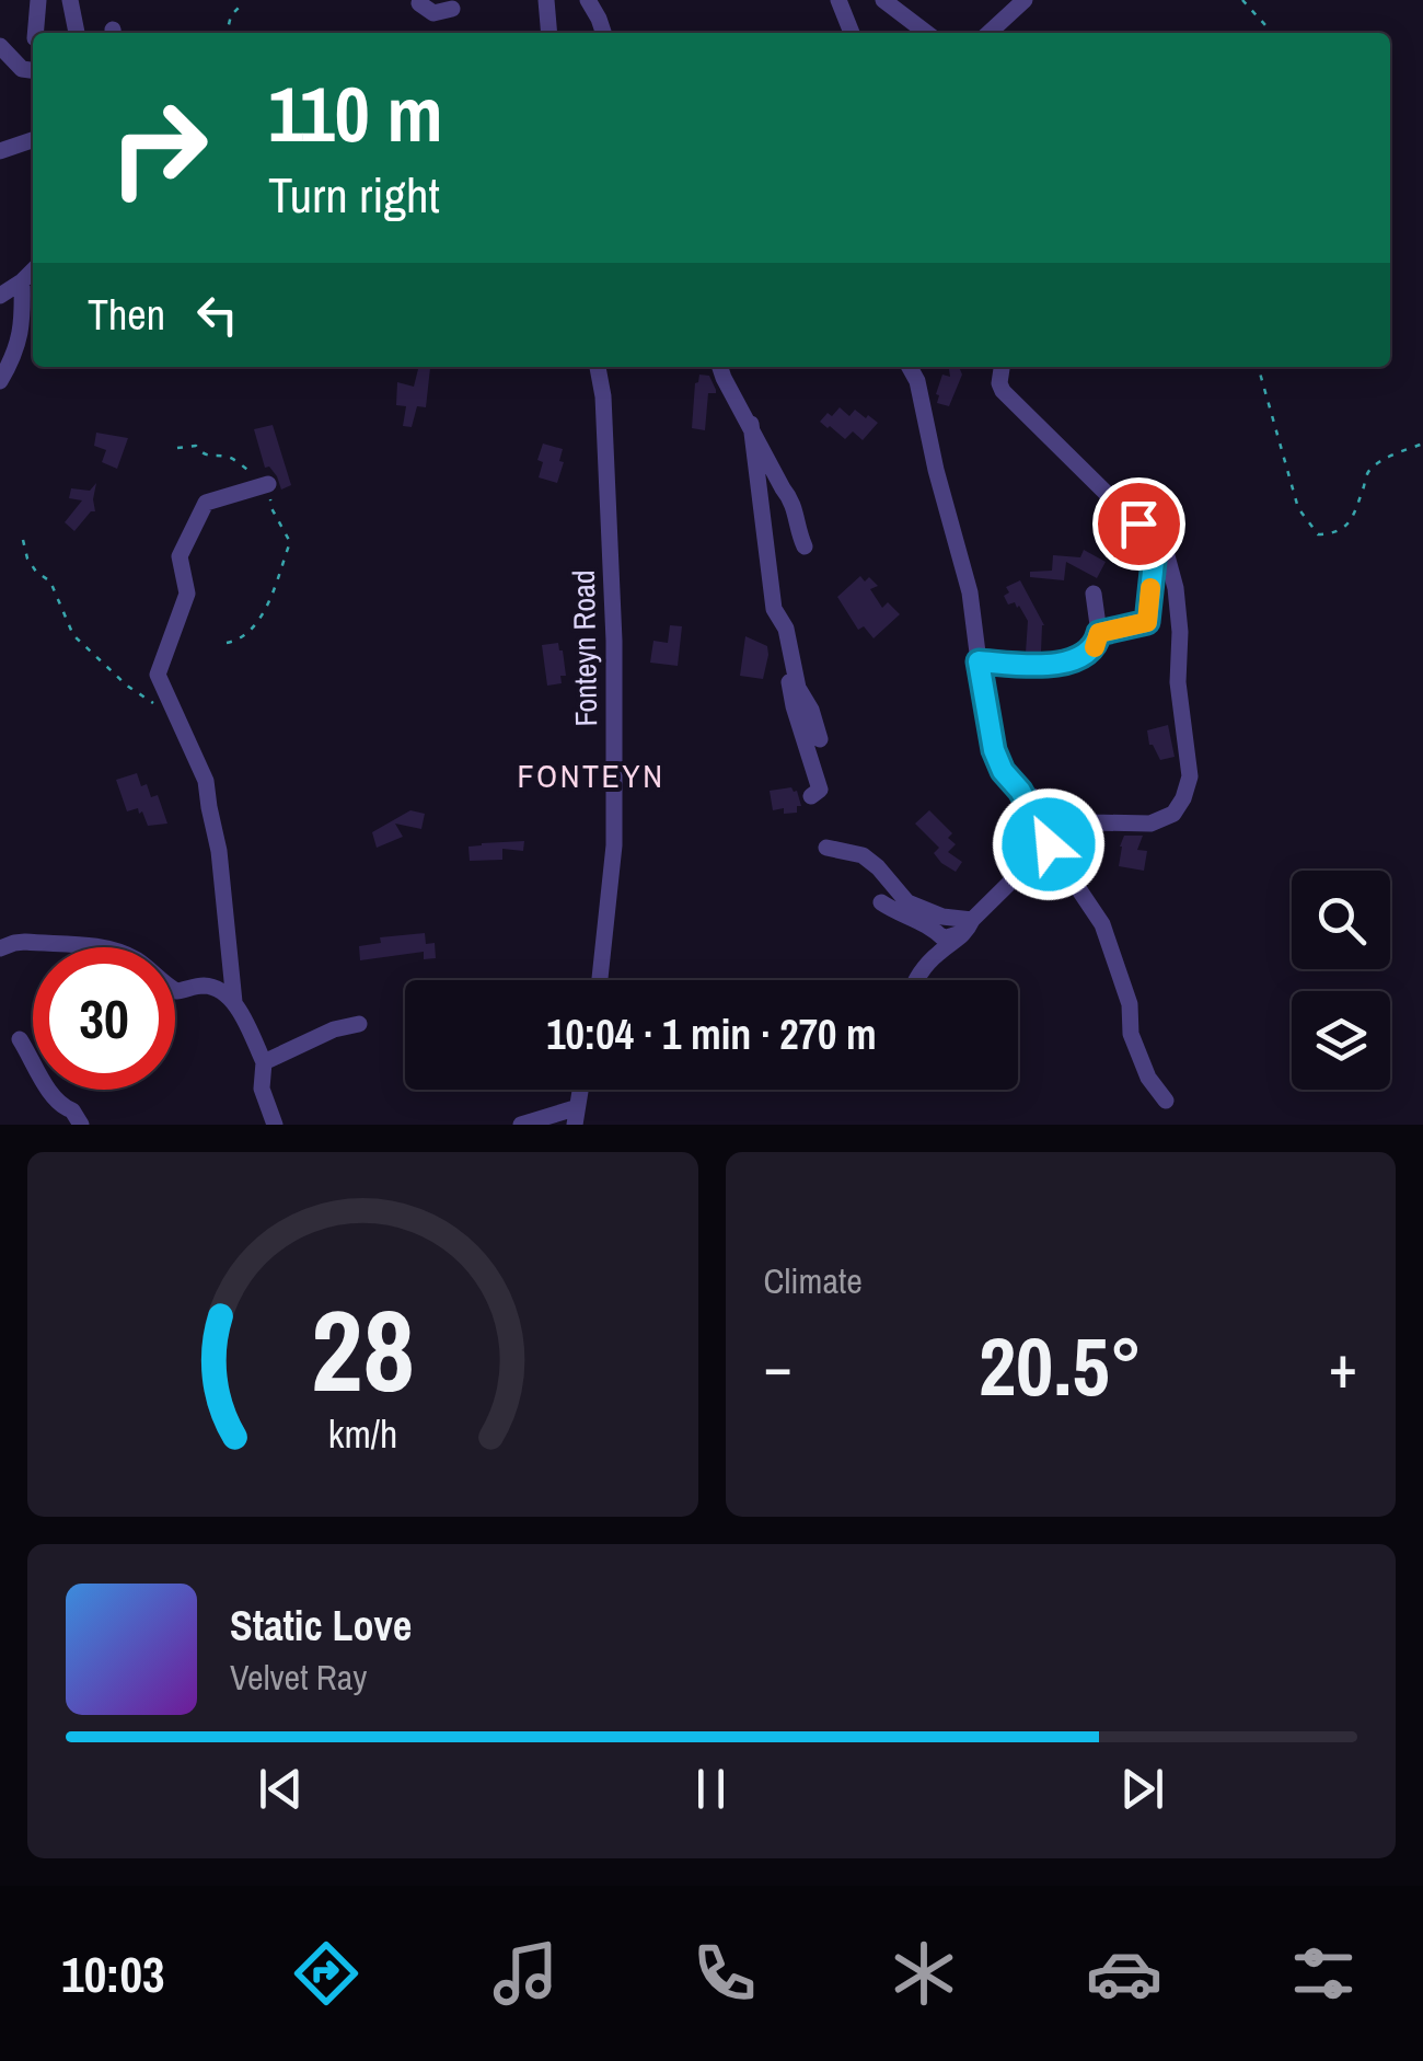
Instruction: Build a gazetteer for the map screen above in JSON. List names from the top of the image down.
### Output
{
  "streets": {
    "street": ["Fonteyn Road"]
  },
  "districts": ["FONTEYN"],
  "page": {
    "turn": ["110 m", "Turn right"],
    "then": "Then",
    "limit": "30",
    "trip": "10:04 · 1 min · 270 m",
    "tile": "Climate",
    "heat": ["−", "20.5°", "+"],
    "song": ["Static Love", "Velvet Ray"],
    "tabs": "10:03",
    "gauge": ["28", "km/h"]
  }
}
